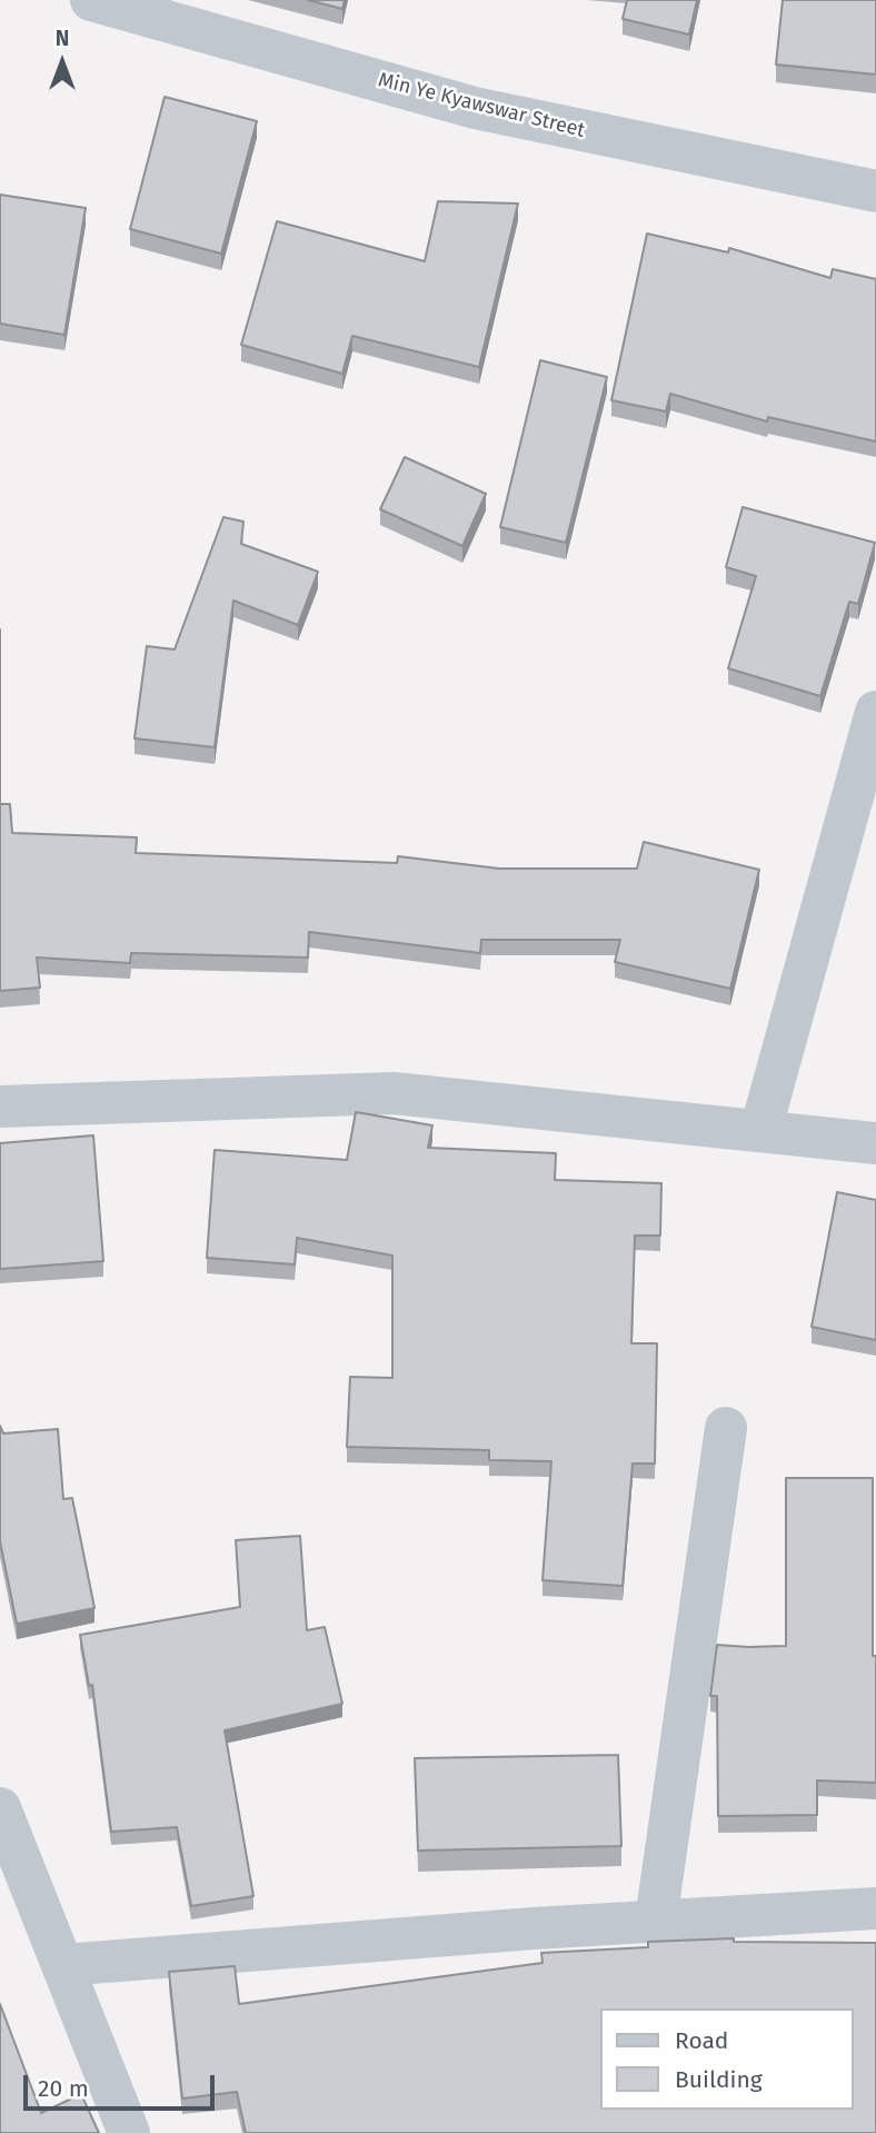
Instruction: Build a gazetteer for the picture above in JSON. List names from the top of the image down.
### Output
{
  "streets": {
    "street": ["Min Ye Kyawswar Street"]
  },
  "legend": ["Road", "Building"],
  "scale_bar": "20 m",
  "north": "top"
}
